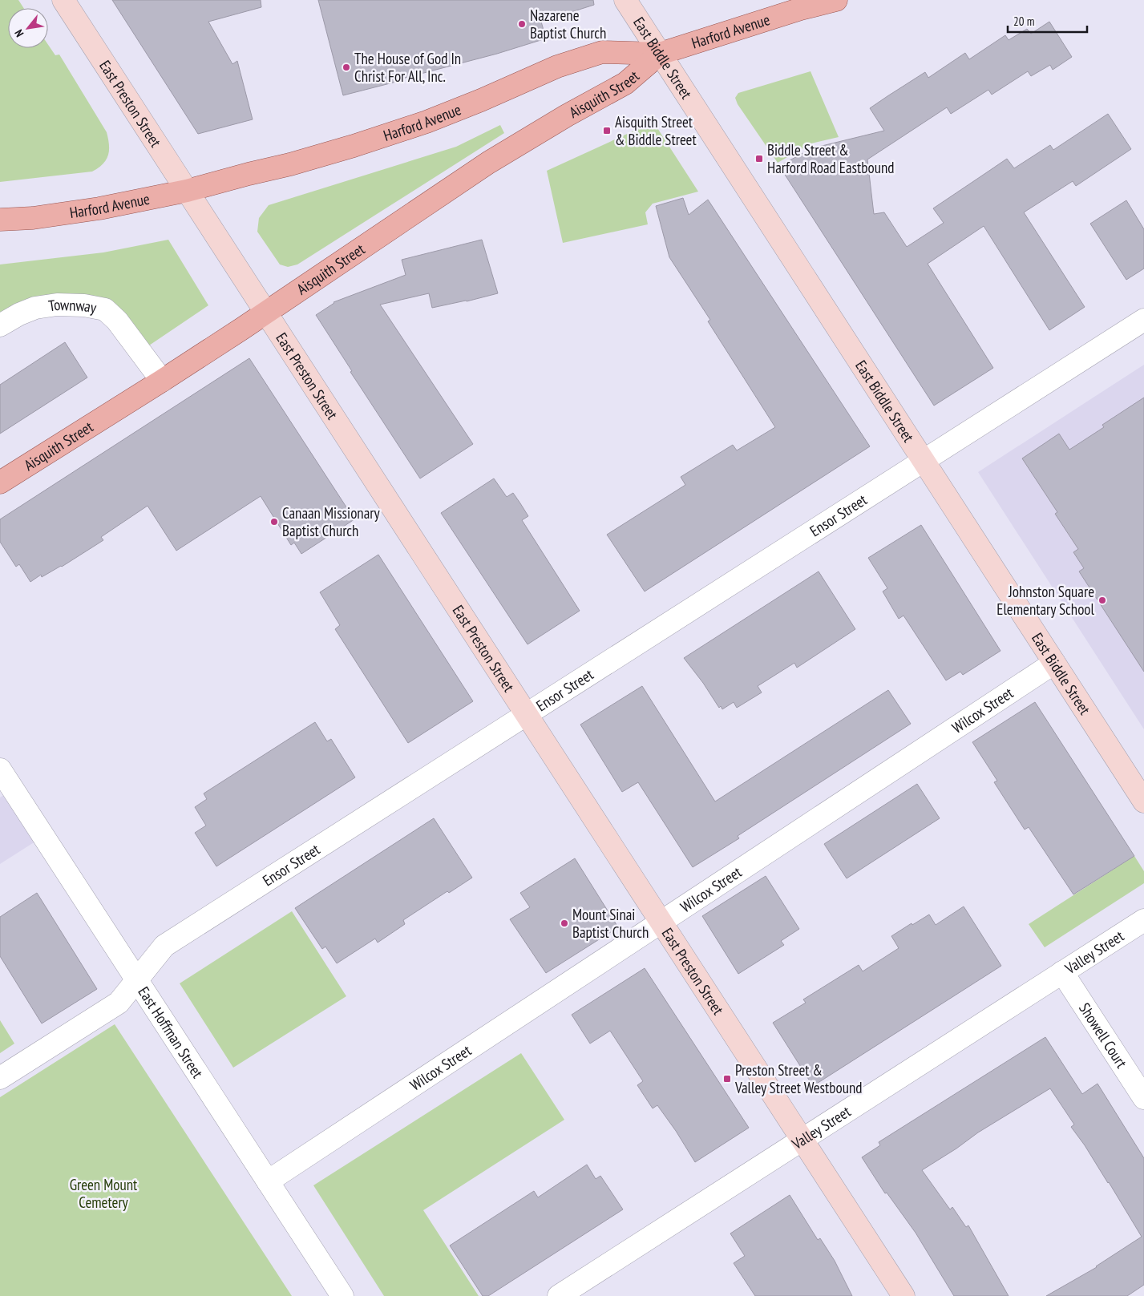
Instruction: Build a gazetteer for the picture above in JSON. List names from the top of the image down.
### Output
{
  "streets": {
    "main road": [
      "Harford Avenue",
      "East Biddle Street",
      "Aisquith Street",
      "East Preston Street"
    ],
    "street": [
      "Townway",
      "Ensor Street",
      "Wilcox Street",
      "Valley Street",
      "East Hoffman Street",
      "Showell Court"
    ]
  },
  "crossings": [
    ["Harford Avenue", "East Biddle Street"],
    ["Harford Avenue", "Aisquith Street"],
    ["Harford Avenue", "East Preston Street"],
    ["East Biddle Street", "Aisquith Street"],
    ["East Biddle Street", "Ensor Street"],
    ["East Biddle Street", "Wilcox Street"],
    ["Aisquith Street", "East Preston Street"],
    ["Aisquith Street", "Townway"],
    ["East Preston Street", "Ensor Street"],
    ["East Preston Street", "Wilcox Street"],
    ["East Preston Street", "Valley Street"],
    ["Ensor Street", "East Hoffman Street"],
    ["Wilcox Street", "East Hoffman Street"],
    ["Valley Street", "Showell Court"]
  ],
  "parks": ["Green Mount Cemetery"],
  "places": {
    "other": [
      "Nazarene Baptist Church",
      "The House of God In Christ For All, Inc.",
      "Canaan Missionary Baptist Church",
      "Johnston Square Elementary School",
      "Mount Sinai Baptist Church"
    ],
    "transit": ["Aisquith Street & Biddle Street", "Biddle Street & Harford Road Eastbound", "Preston Street & Valley Street Westbound"]
  },
  "scale_bar": "20 m",
  "north": "bottom left"
}
